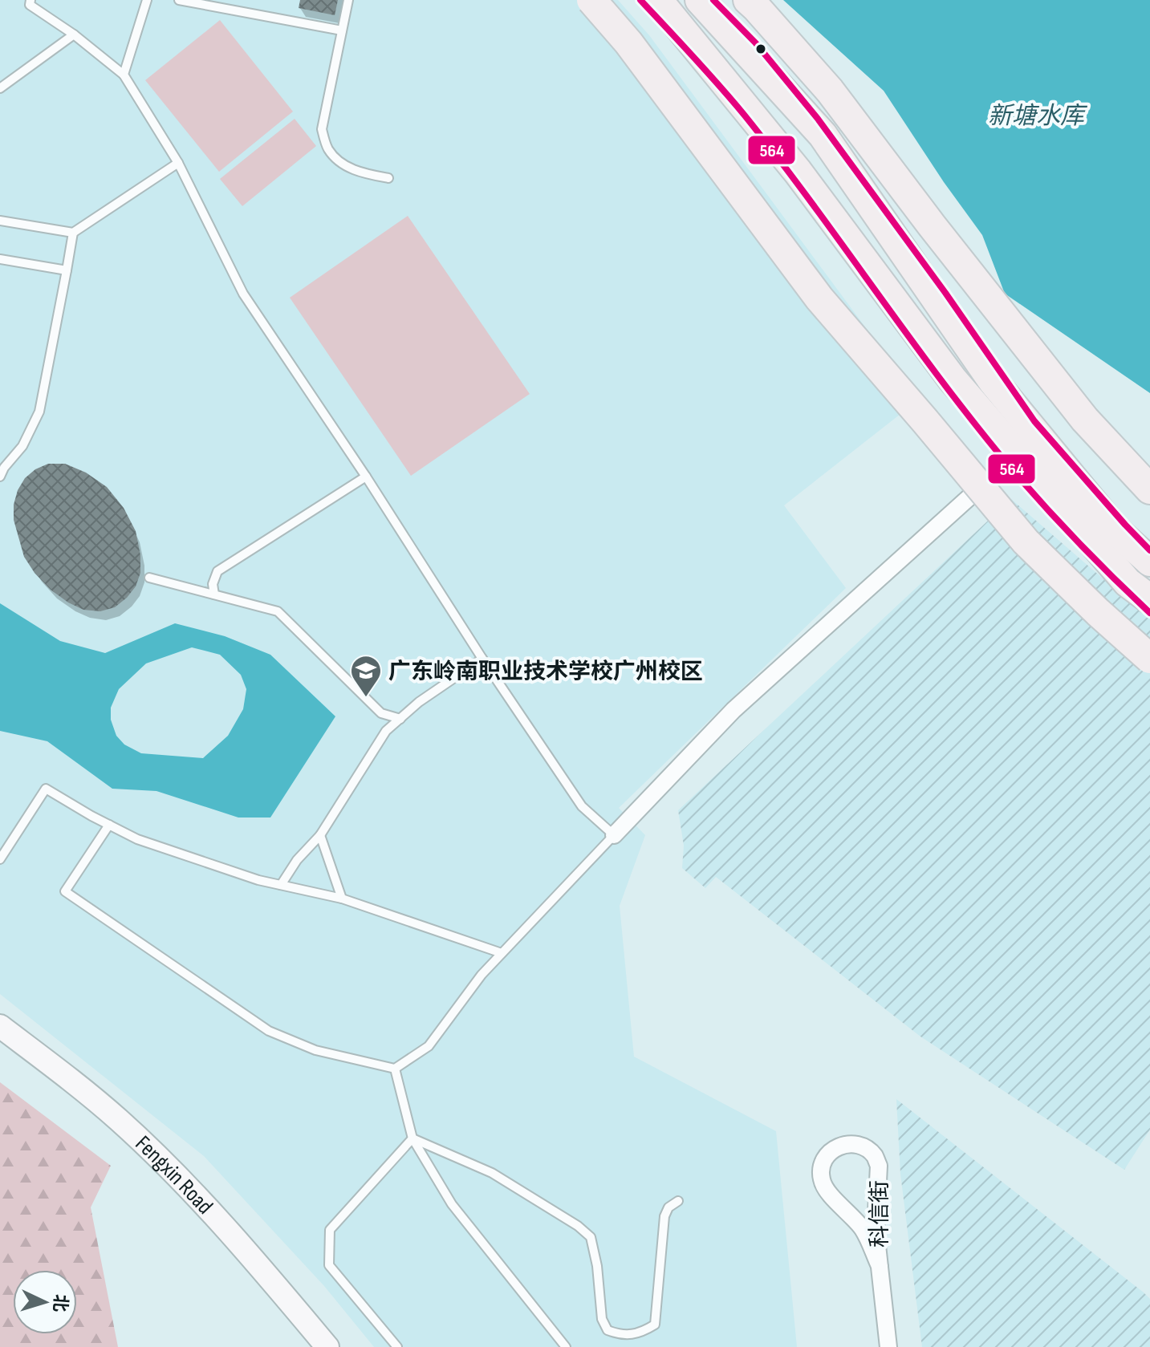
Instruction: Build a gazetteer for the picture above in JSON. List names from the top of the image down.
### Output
{
  "streets": {
    "street": ["Fengxin Road", "科信街"]
  },
  "water": ["新塘水库"],
  "places": {
    "school or university": ["广东岭南职业技术学校广州校区"]
  },
  "lines": ["transit line 564"],
  "north": "right"
}
